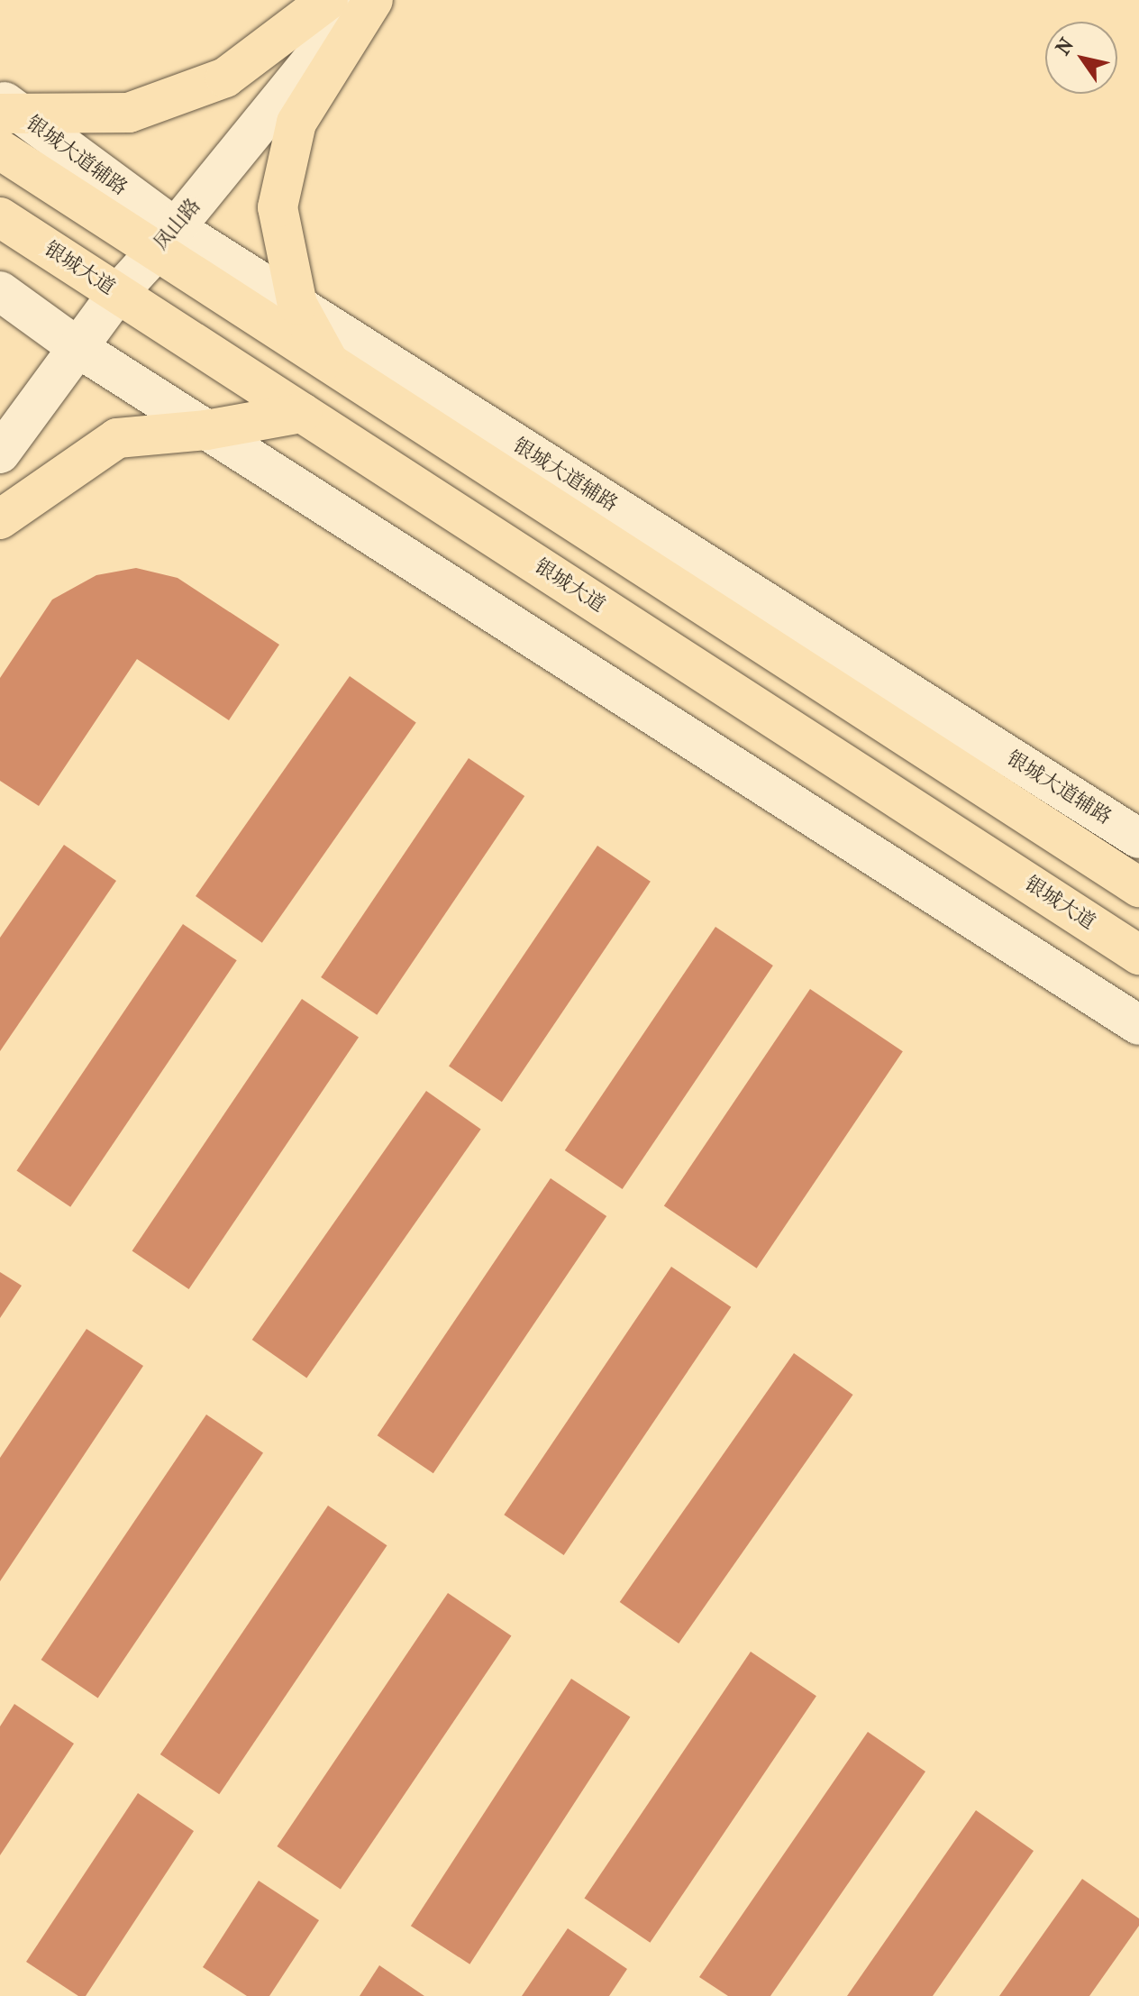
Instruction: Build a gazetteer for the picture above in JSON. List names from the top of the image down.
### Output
{
  "streets": {
    "main road": ["银城大道"],
    "street": ["银城大道辅路", "凤山路"]
  },
  "crossings": [
    ["银城大道辅路", "凤山路"],
    ["凤山路", "银城大道"]
  ],
  "north": "top left"
}
